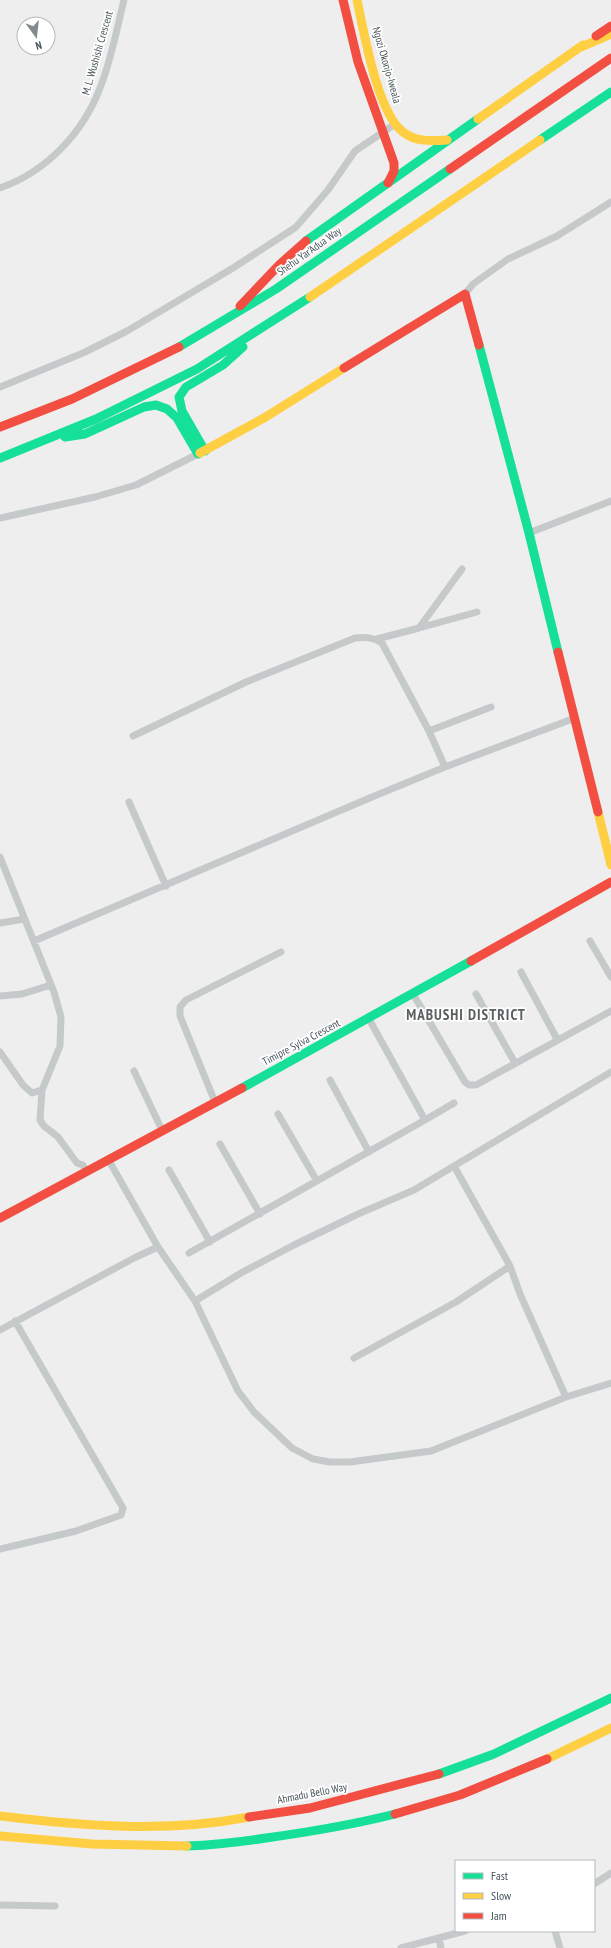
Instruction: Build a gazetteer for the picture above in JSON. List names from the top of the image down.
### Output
{
  "streets": {
    "main road": [
      "Ngozi Okonjo-Iweala",
      "Shehu Yar'Adua Way",
      "Timipre Sylva Crescent",
      "Ahmadu Bello Way"
    ],
    "street": ["M. L. Wushishi Crescent"]
  },
  "districts": ["MABUSHI DISTRICT"],
  "legend": ["Fast", "Slow", "Jam"],
  "north": "bottom"
}
